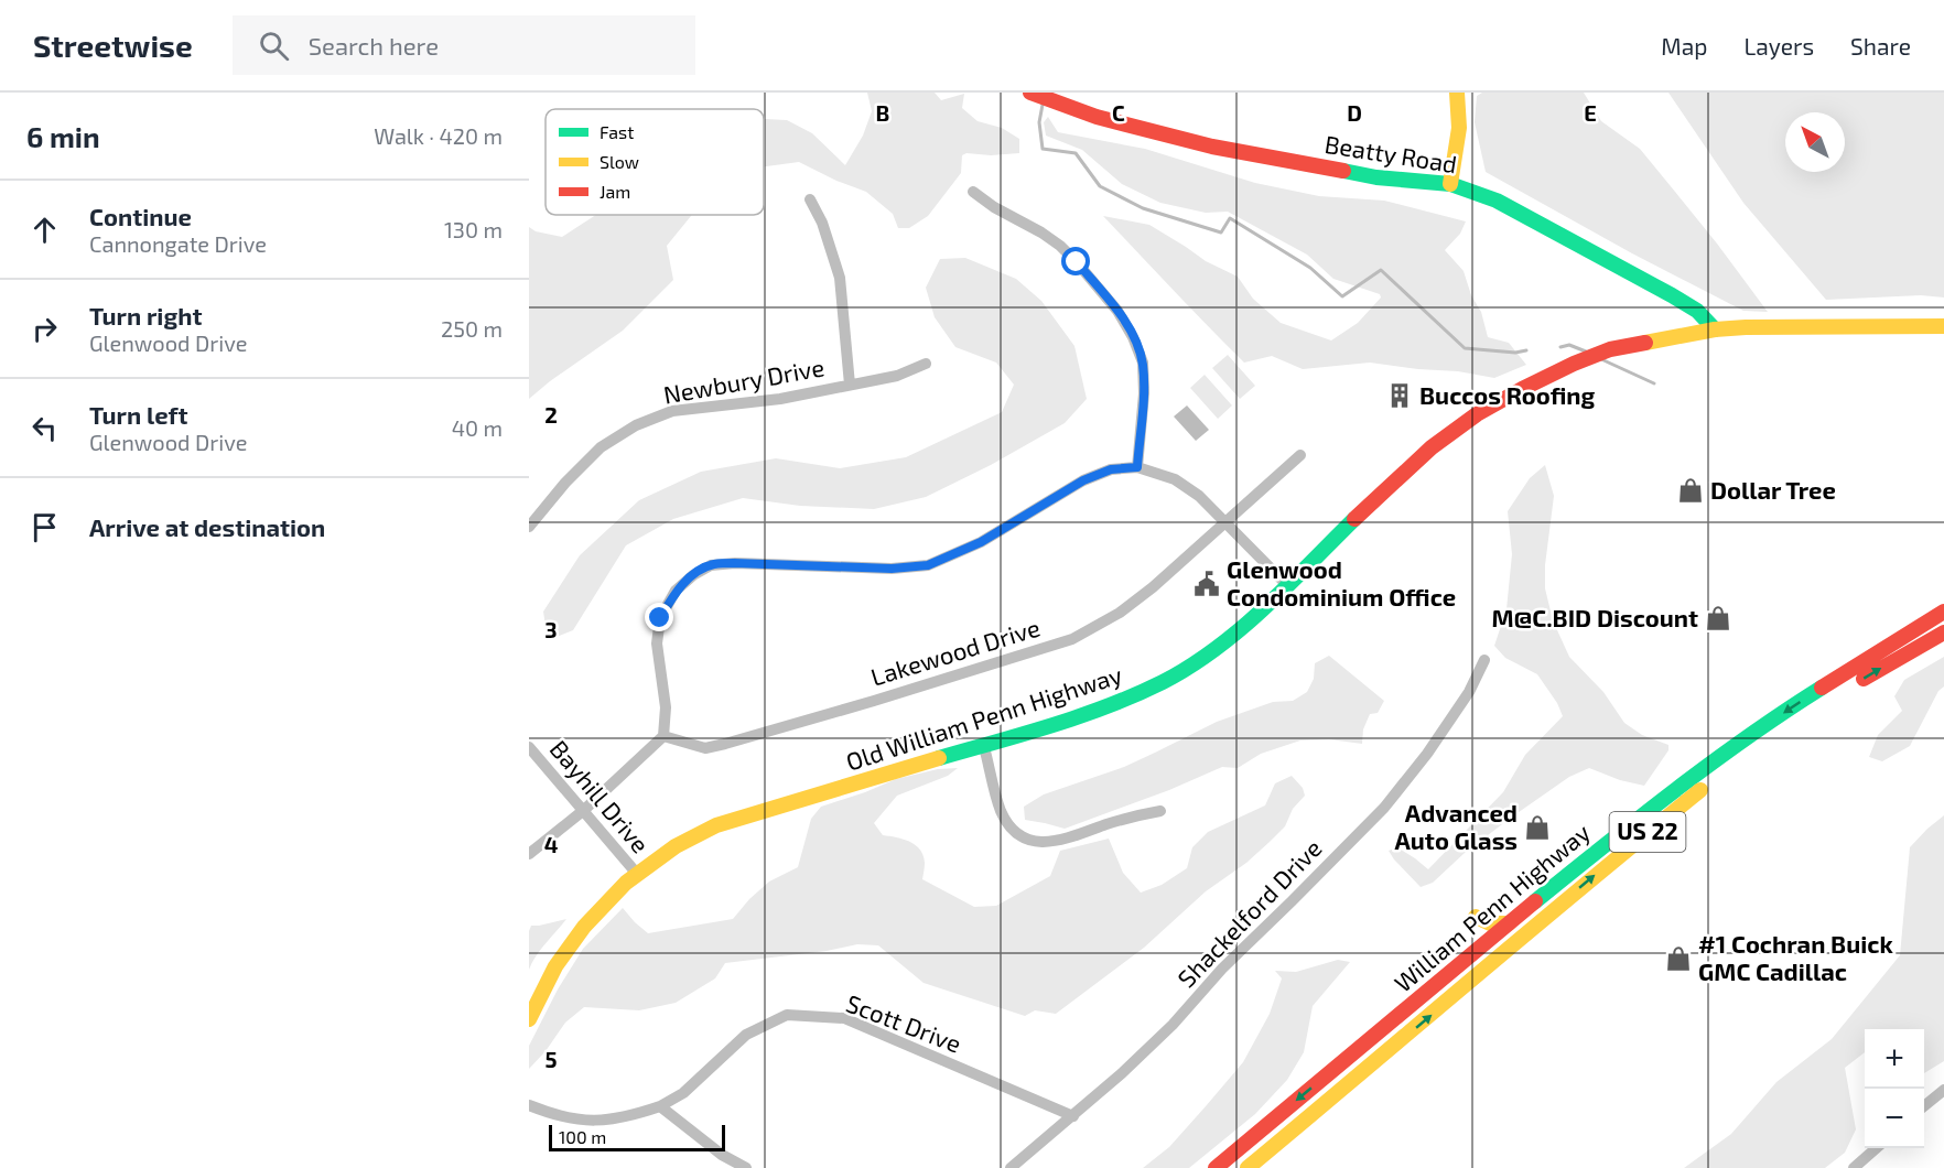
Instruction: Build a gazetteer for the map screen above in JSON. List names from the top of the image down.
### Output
{
  "streets": {
    "main road": [
      "Beatty Road",
      "Old William Penn Highway",
      "US 22",
      "William Penn Highway"
    ],
    "street": [
      "Newbury Drive",
      "Lakewood Drive",
      "Bayhill Drive",
      "Shackelford Drive",
      "Scott Drive"
    ]
  },
  "crossings": [
    ["Beatty Road", "Old William Penn Highway"],
    ["Old William Penn Highway", "Bayhill Drive"],
    ["Shackelford Drive", "Scott Drive"]
  ],
  "places": {
    "building": ["Buccos Roofing"],
    "shop": [
      "Dollar Tree",
      "M@C.BID Discount",
      "Advanced Auto Glass",
      "#1 Cochran Buick GMC Cadillac"
    ],
    "public building": ["Glenwood Condominium Office"]
  },
  "legend": ["Fast", "Slow", "Jam"],
  "scale_bar": "100 m",
  "north": "top left",
  "page": {
    "header": "Streetwise",
    "search": "Search here",
    "nav": ["Map", "Layers", "Share"],
    "heading": ["6 min", "Walk · 420 m"],
    "list": [
      ["Continue", "Cannongate Drive", "130 m"],
      ["Turn right", "Glenwood Drive", "250 m"],
      ["Turn left", "Glenwood Drive", "40 m"],
      "Arrive at destination"
    ],
    "map_buttons": ["+", "−"],
    "scale": "100 m"
  },
  "grid": {
    "columns": [
      "B",
      "C",
      "D",
      "E"
    ],
    "rows": [
      "2",
      "3",
      "4",
      "5"
    ]
  }
}
